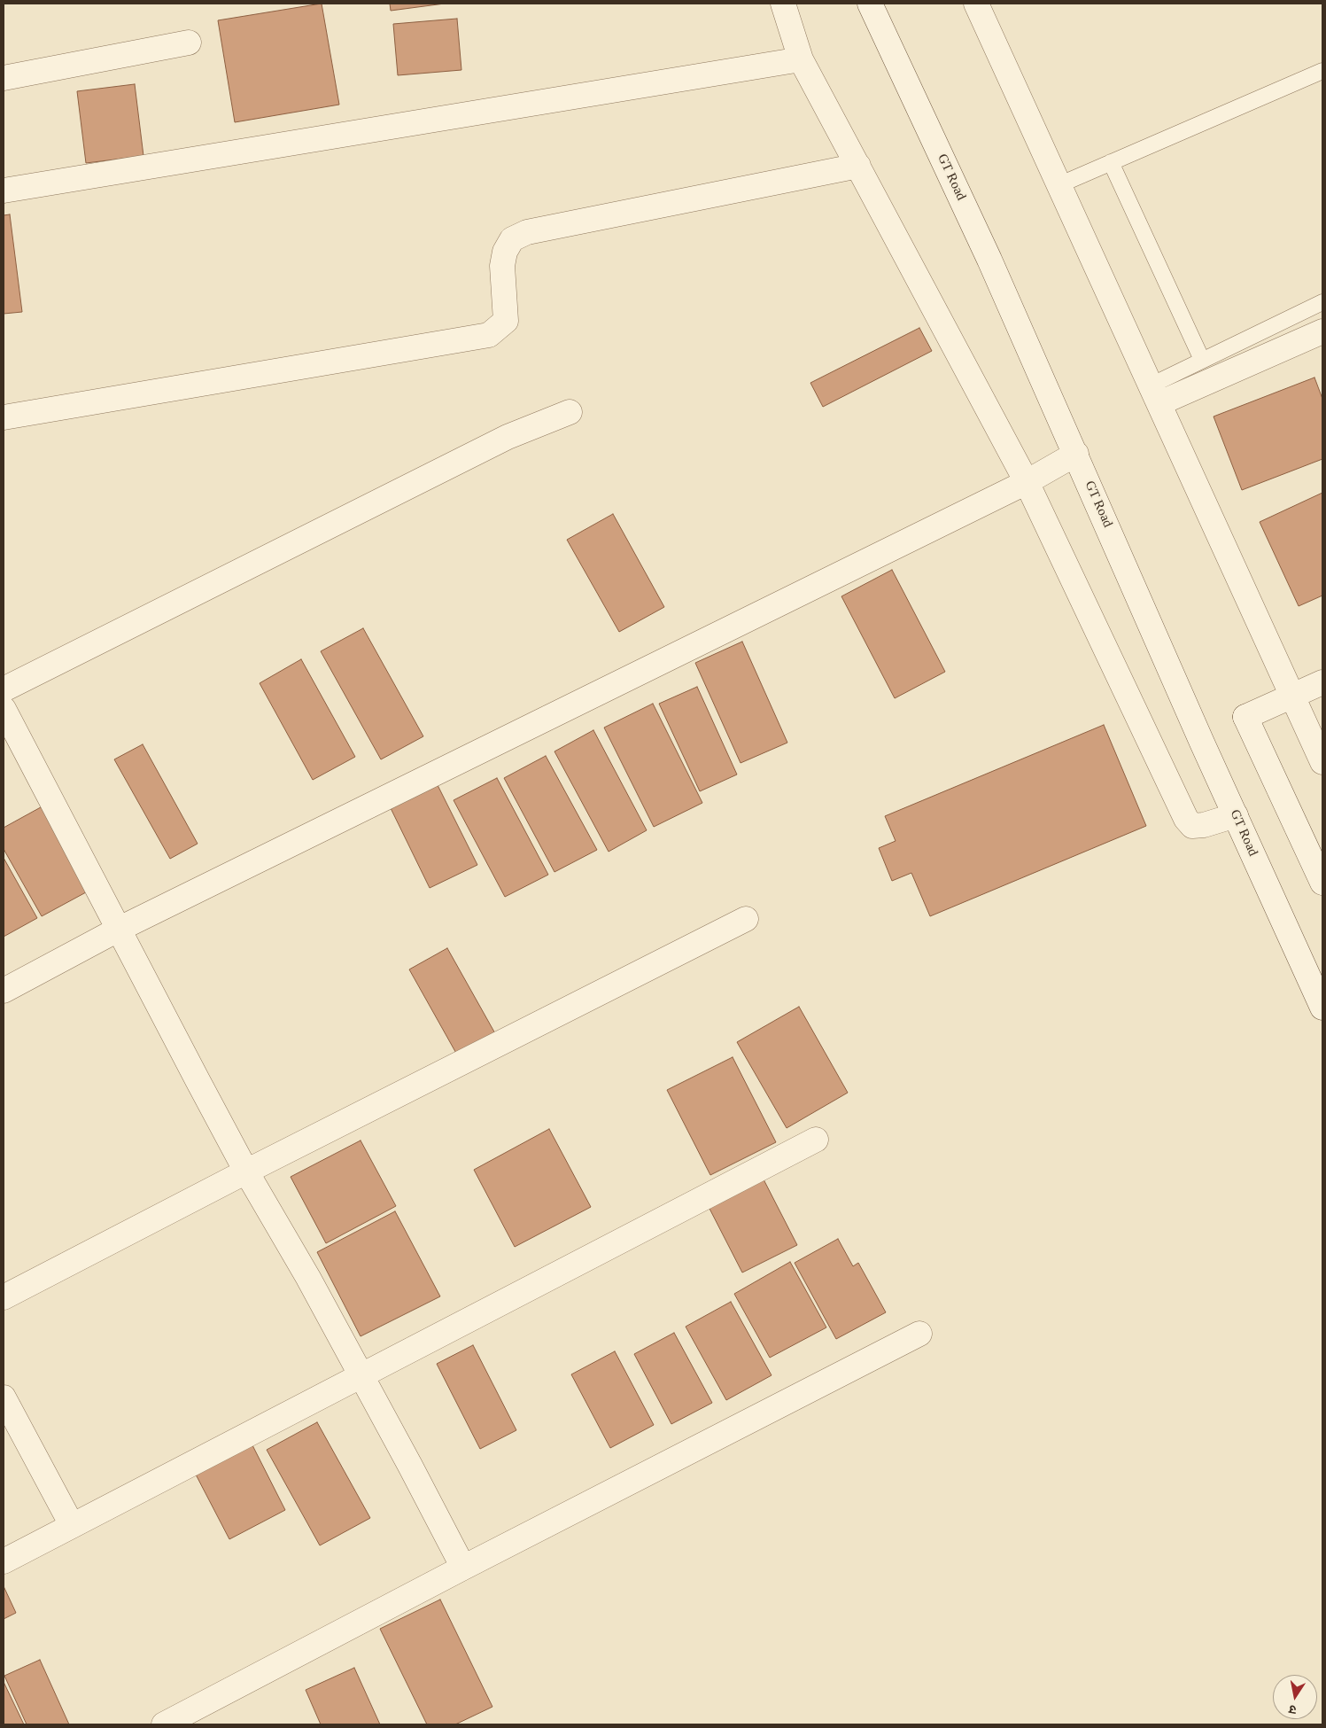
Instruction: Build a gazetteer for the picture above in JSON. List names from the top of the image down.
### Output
{
  "streets": {
    "street": ["GT Road"]
  },
  "north": "bottom"
}
